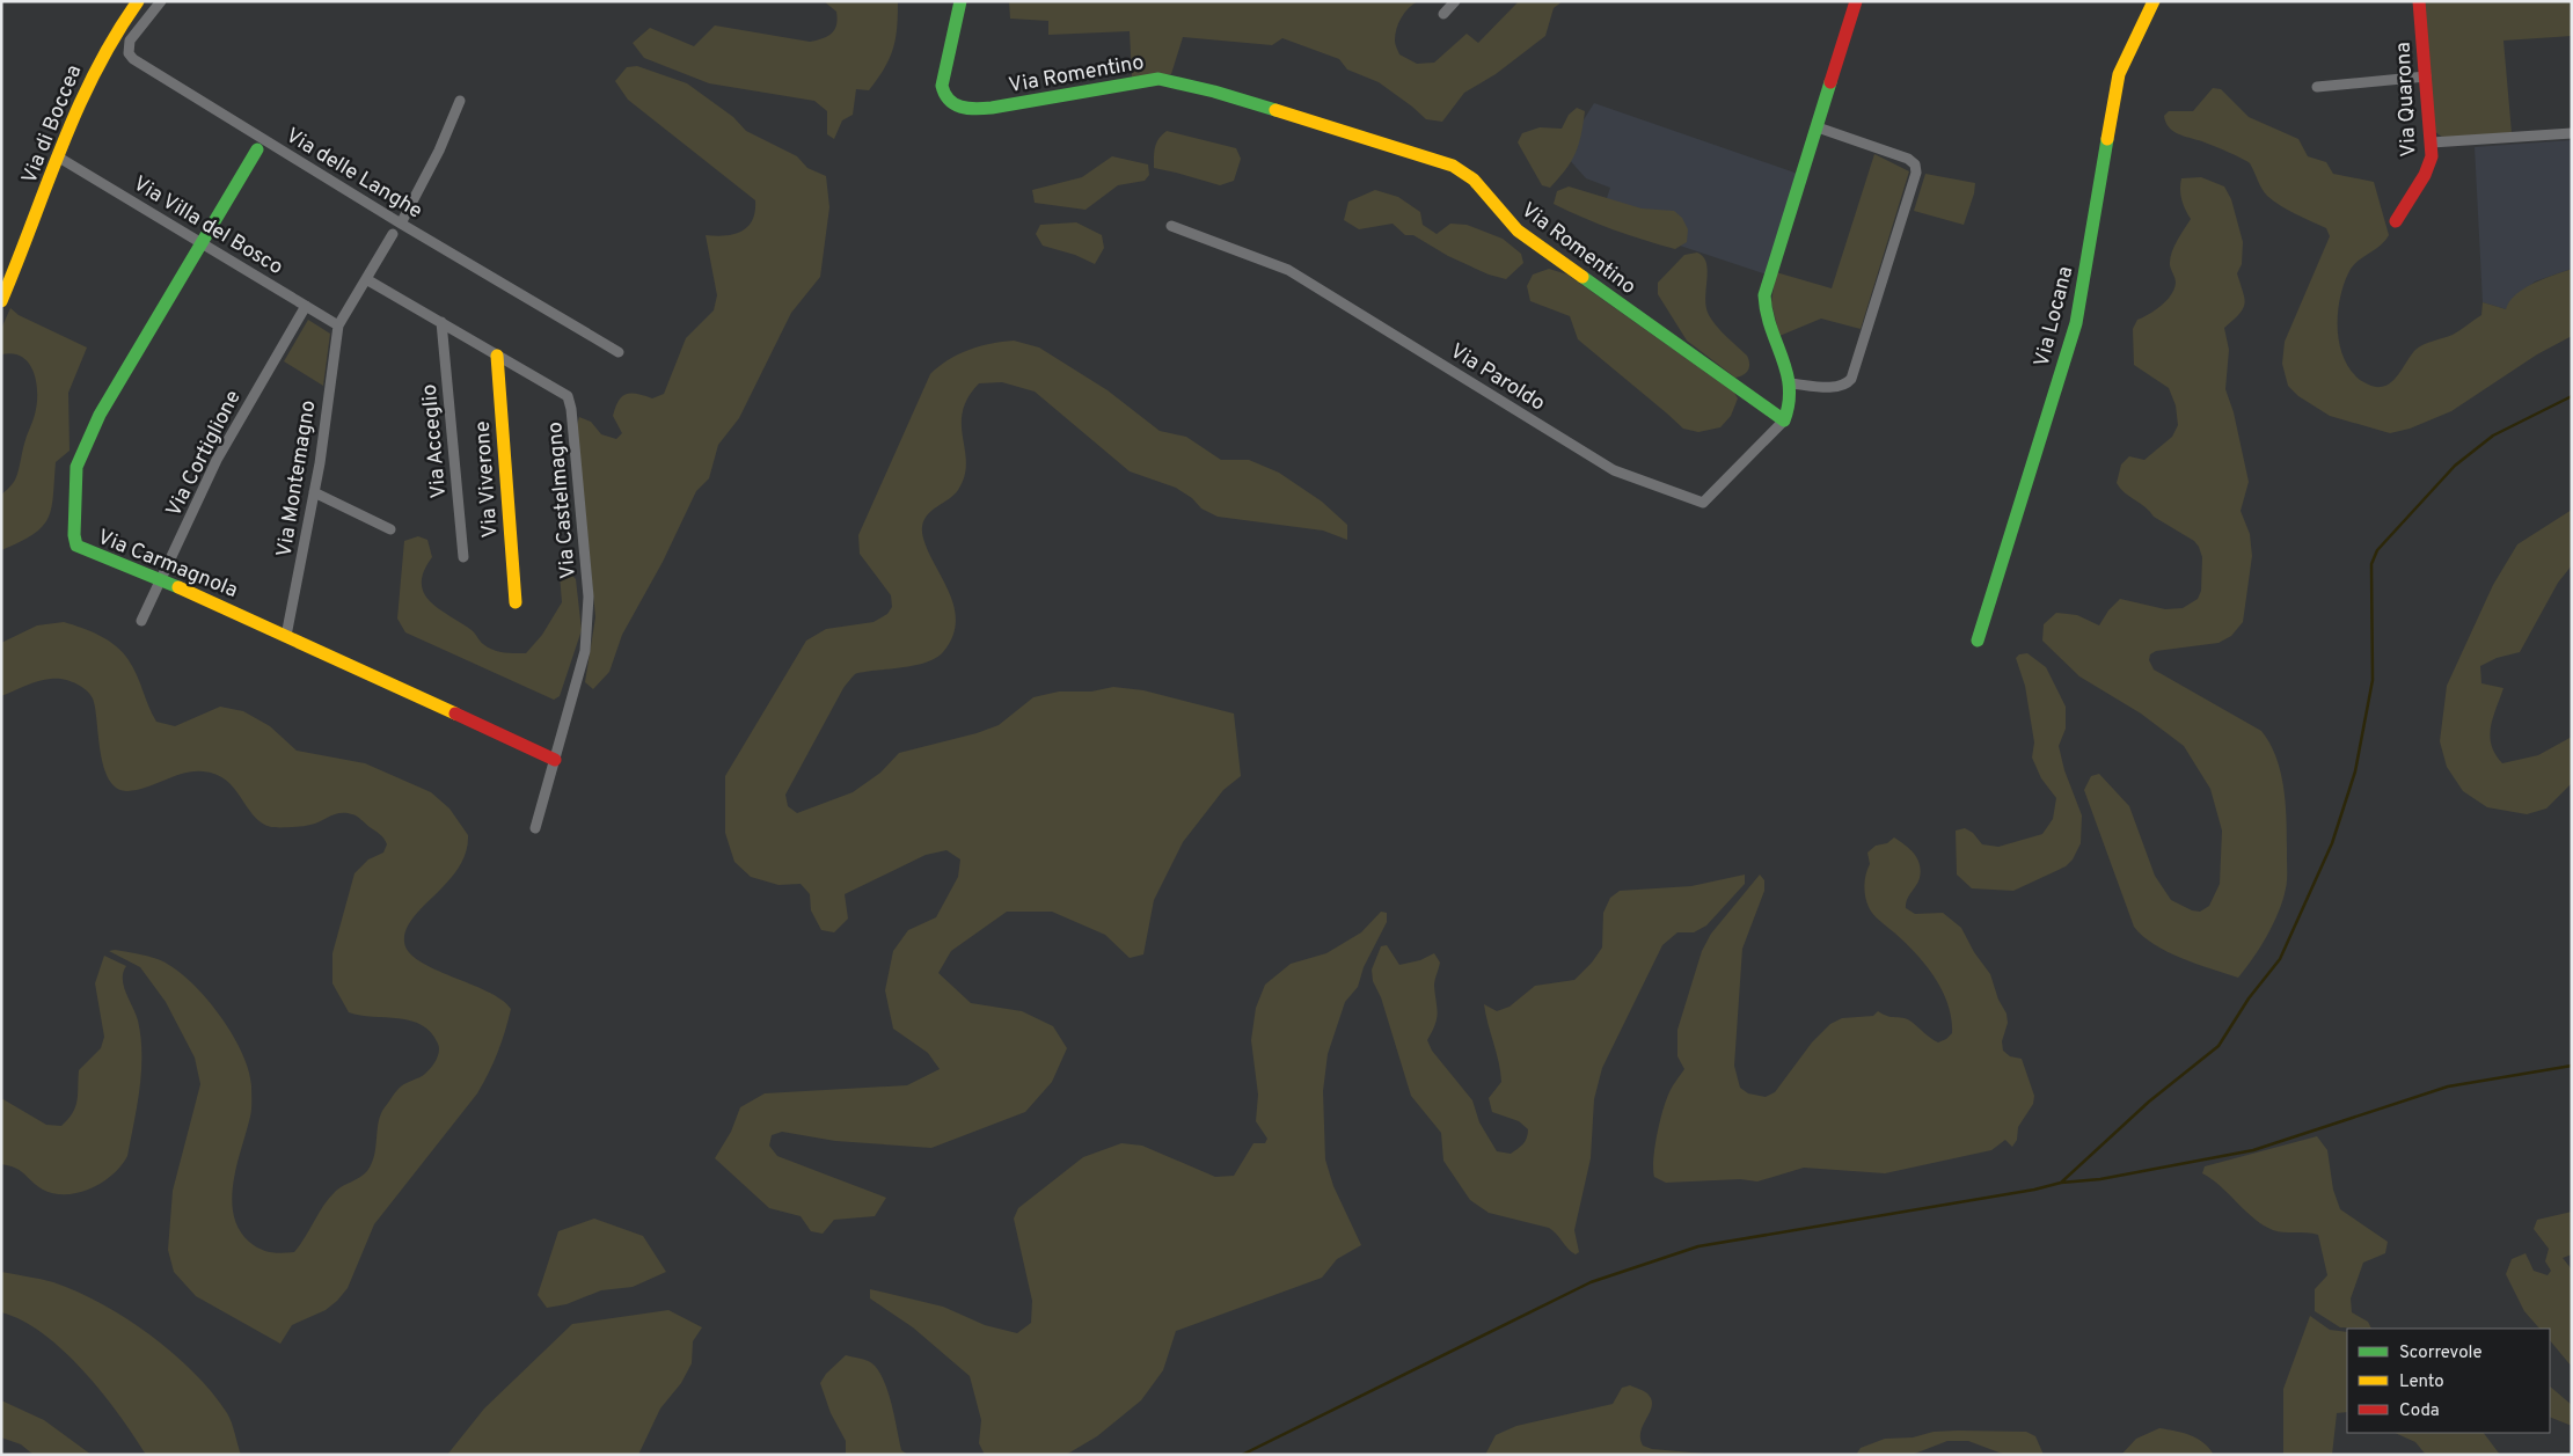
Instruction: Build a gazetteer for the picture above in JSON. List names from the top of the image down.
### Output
{
  "streets": {
    "street": [
      "Via Romentino",
      "Via Quarona",
      "Via di Boccea",
      "Via delle Langhe",
      "Via Villa del Bosco",
      "Via Locana",
      "Via Paroldo",
      "Via Acceglio",
      "Via Cortiglione",
      "Via Montemagno",
      "Via Viverone",
      "Via Castelmagno",
      "Via Carmagnola"
    ]
  },
  "crossings": [
    ["Via Romentino", "Via Paroldo"],
    ["Via di Boccea", "Via Villa del Bosco"],
    ["Via Villa del Bosco", "Via Cortiglione"],
    ["Via Villa del Bosco", "Via Montemagno"],
    ["Via Villa del Bosco", "Via Carmagnola"],
    ["Via Acceglio", "Via Castelmagno"],
    ["Via Cortiglione", "Via Carmagnola"],
    ["Via Montemagno", "Via Carmagnola"],
    ["Via Viverone", "Via Castelmagno"],
    ["Via Castelmagno", "Via Carmagnola"]
  ],
  "legend": ["Scorrevole", "Lento", "Coda"]
}
